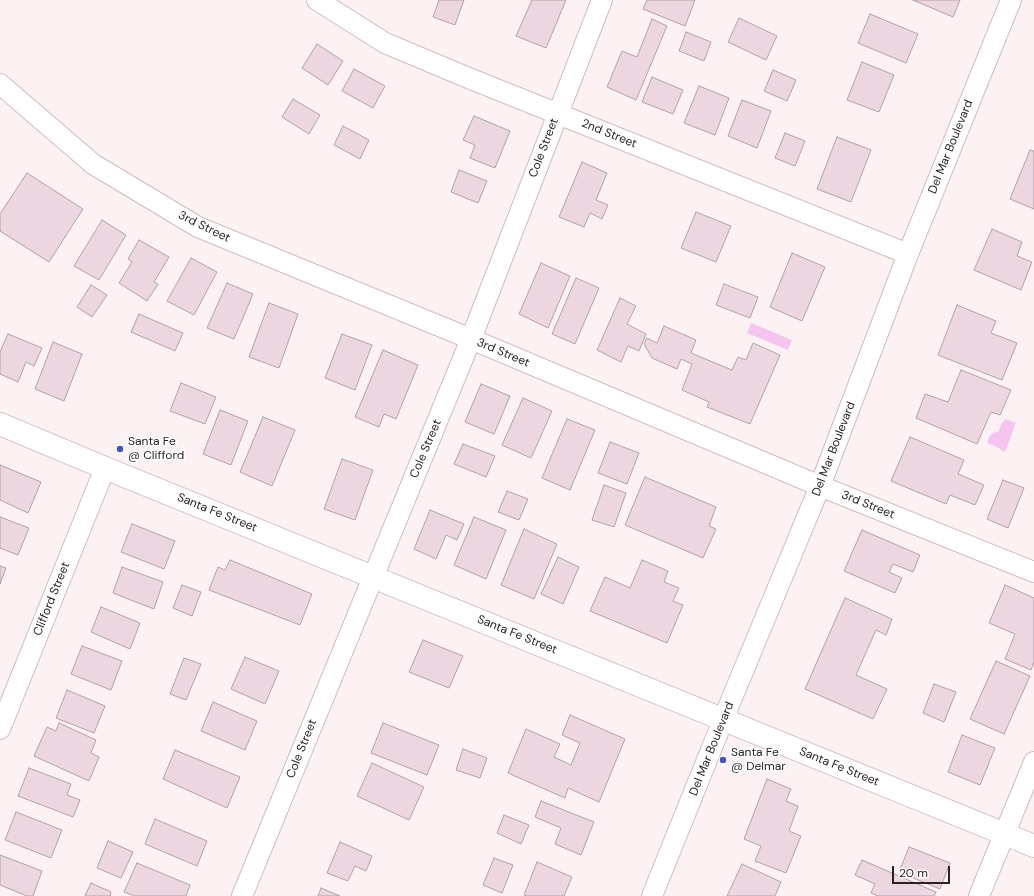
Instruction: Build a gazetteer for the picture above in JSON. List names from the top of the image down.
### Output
{
  "streets": {
    "main road": ["Santa Fe Street"],
    "street": [
      "2nd Street",
      "Del Mar Boulevard",
      "Cole Street",
      "3rd Street",
      "Clifford Street"
    ]
  },
  "crossings": [
    ["2nd Street", "Del Mar Boulevard"],
    ["2nd Street", "Cole Street"],
    ["Del Mar Boulevard", "3rd Street"],
    ["Del Mar Boulevard", "Santa Fe Street"],
    ["Cole Street", "3rd Street"],
    ["Cole Street", "Santa Fe Street"],
    ["Santa Fe Street", "Clifford Street"]
  ],
  "places": ["Santa Fe @ Clifford", "Santa Fe @ Delmar"],
  "scale_bar": "20 m"
}
